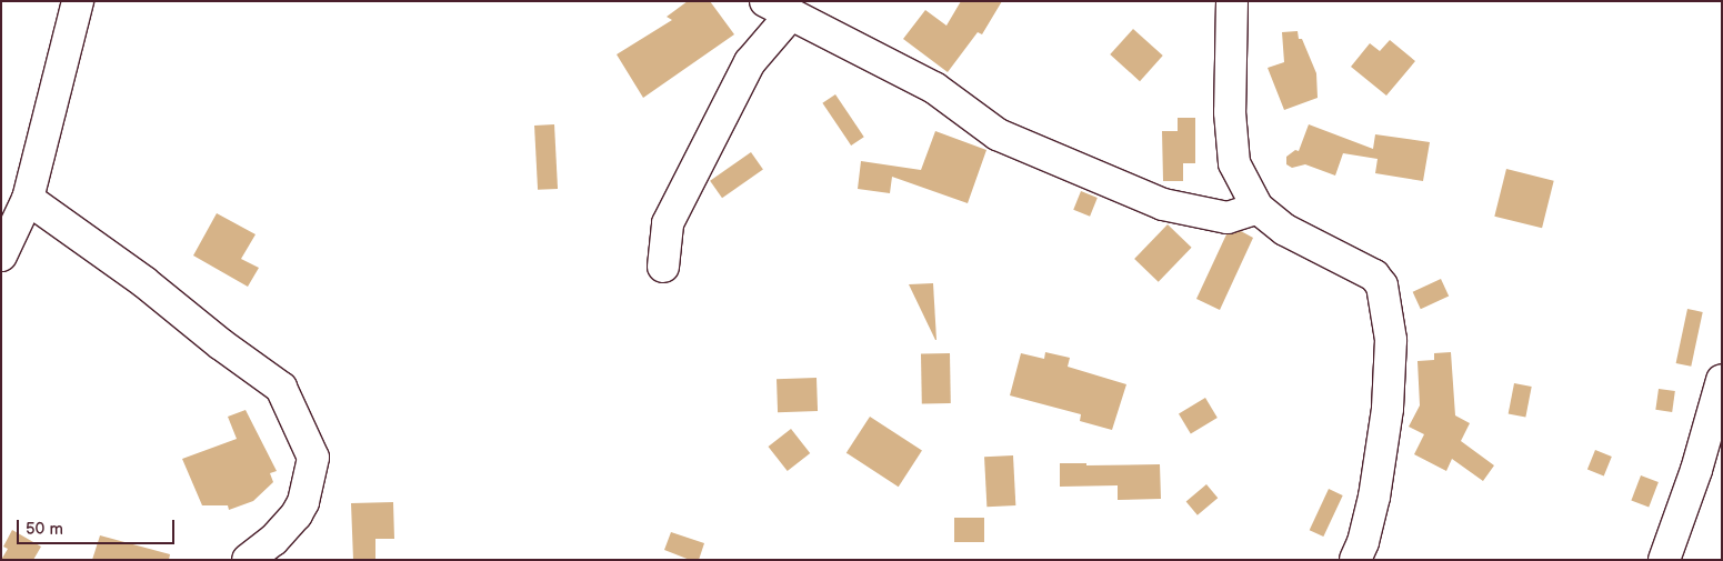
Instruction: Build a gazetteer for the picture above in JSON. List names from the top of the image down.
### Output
{
  "scale_bar": "50 m"
}
